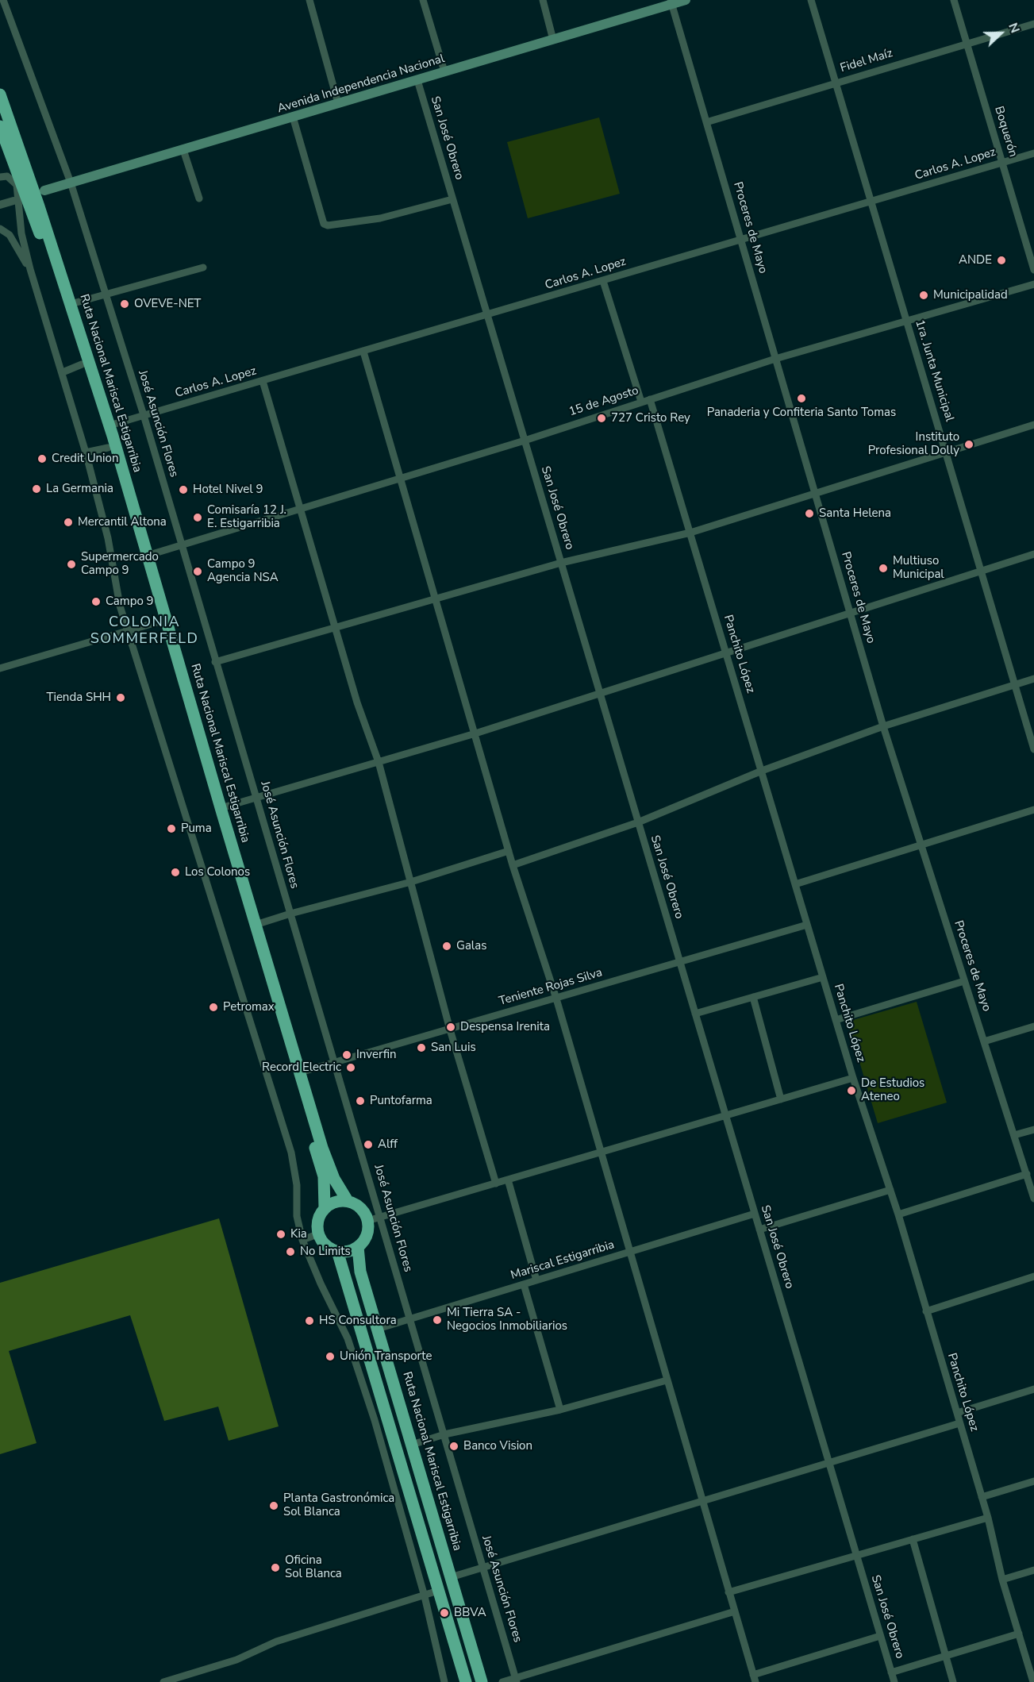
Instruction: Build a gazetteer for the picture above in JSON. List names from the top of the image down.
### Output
{
  "streets": {
    "highway": ["Ruta Nacional Mariscal Estigarribia"],
    "main road": ["Avenida Independencia Nacional"],
    "street": [
      "Fidel Maíz",
      "Boquerón",
      "San José Obrero",
      "Carlos A. Lopez",
      "Proceres de Mayo",
      "1ra. Junta Municipal",
      "15 de Agosto",
      "José Asunción Flores",
      "Panchito López",
      "Teniente Rojas Silva",
      "Mariscal Estigarribia"
    ]
  },
  "crossings": [
    ["Fidel Maíz", "Boquerón"],
    ["Fidel Maíz", "Proceres de Mayo"],
    ["Fidel Maíz", "1ra. Junta Municipal"],
    ["Avenida Independencia Nacional", "San José Obrero"],
    ["Avenida Independencia Nacional", "Proceres de Mayo"],
    ["Avenida Independencia Nacional", "José Asunción Flores"],
    ["Boquerón", "Carlos A. Lopez"],
    ["San José Obrero", "Carlos A. Lopez"],
    ["San José Obrero", "15 de Agosto"],
    ["San José Obrero", "Teniente Rojas Silva"],
    ["San José Obrero", "Mariscal Estigarribia"],
    ["Carlos A. Lopez", "Proceres de Mayo"],
    ["Carlos A. Lopez", "1ra. Junta Municipal"],
    ["Carlos A. Lopez", "Ruta Nacional Mariscal Estigarribia"],
    ["Carlos A. Lopez", "José Asunción Flores"],
    ["Proceres de Mayo", "15 de Agosto"],
    ["1ra. Junta Municipal", "15 de Agosto"],
    ["Ruta Nacional Mariscal Estigarribia", "15 de Agosto"],
    ["Ruta Nacional Mariscal Estigarribia", "Teniente Rojas Silva"],
    ["Ruta Nacional Mariscal Estigarribia", "Mariscal Estigarribia"],
    ["15 de Agosto", "José Asunción Flores"],
    ["15 de Agosto", "Panchito López"],
    ["José Asunción Flores", "Teniente Rojas Silva"],
    ["José Asunción Flores", "Mariscal Estigarribia"],
    ["Panchito López", "Teniente Rojas Silva"]
  ],
  "districts": ["COLONIA SOMMERFELD"],
  "places": [
    "ANDE",
    "Municipalidad",
    "OVEVE-NET",
    "Panaderia y Confiteria Santo Tomas",
    "727 Cristo Rey",
    "Instituto Profesional Dolly",
    "Credit Union",
    "La Germania",
    "Hotel Nivel 9",
    "Santa Helena",
    "Comisaría 12 J. E. Estigarribia",
    "Mercantil Altona",
    "Supermercado Campo 9",
    "Multiuso Municipal",
    "Campo 9 Agencia NSA",
    "Campo 9",
    "Tienda SHH",
    "Puma",
    "Los Colonos",
    "Galas",
    "Petromax",
    "Despensa Irenita",
    "San Luis",
    "Inverfin",
    "Record Electric",
    "De Estudios Ateneo",
    "Puntofarma",
    "Alff",
    "Kia",
    "No Limits",
    "Mi Tierra SA - Negocios Inmobiliarios",
    "HS Consultora",
    "Unión Transporte",
    "Banco Vision",
    "Planta Gastronómica Sol Blanca",
    "Oficina Sol Blanca",
    "BBVA"
  ],
  "north": "right"
}
